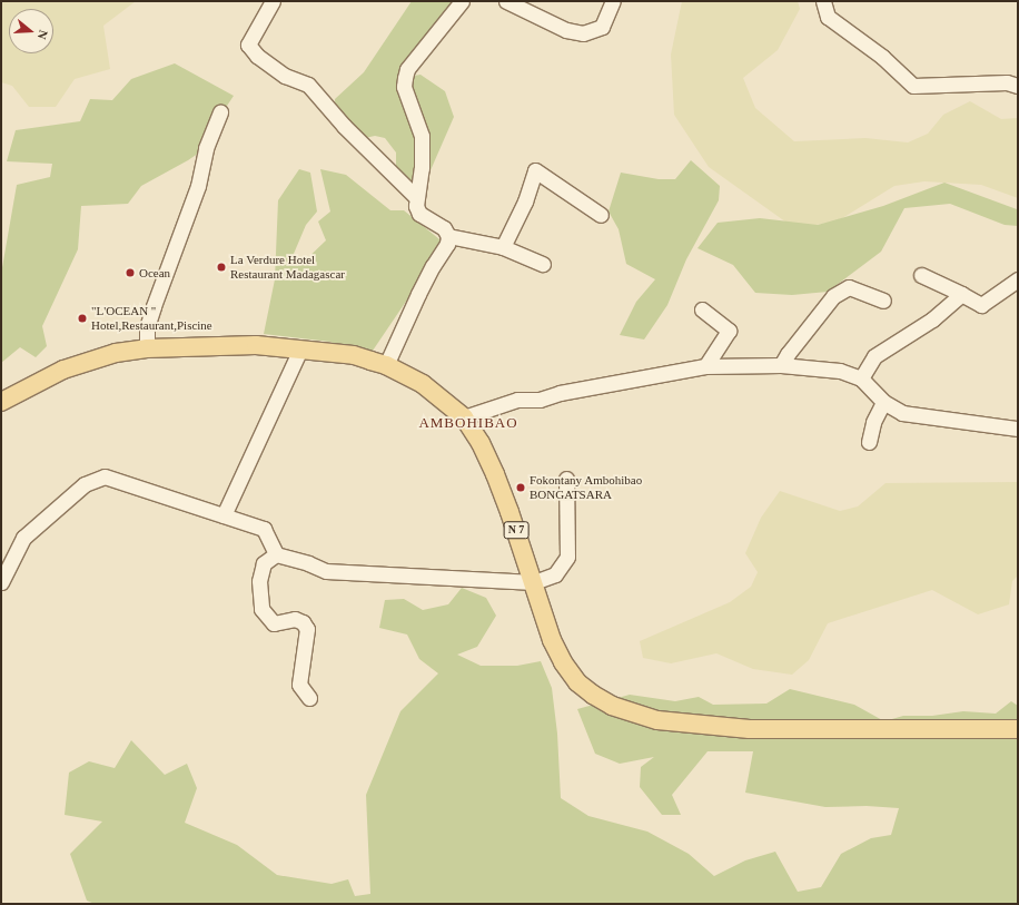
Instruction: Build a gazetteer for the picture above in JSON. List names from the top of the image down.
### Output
{
  "streets": {
    "main road": ["N 7"]
  },
  "districts": ["AMBOHIBAO"],
  "places": [
    "La Verdure Hotel Restaurant Madagascar",
    "Ocean",
    "\"L'OCEAN \" Hotel,Restaurant,Piscine",
    "Fokontany Ambohibao BONGATSARA"
  ],
  "north": "right"
}
